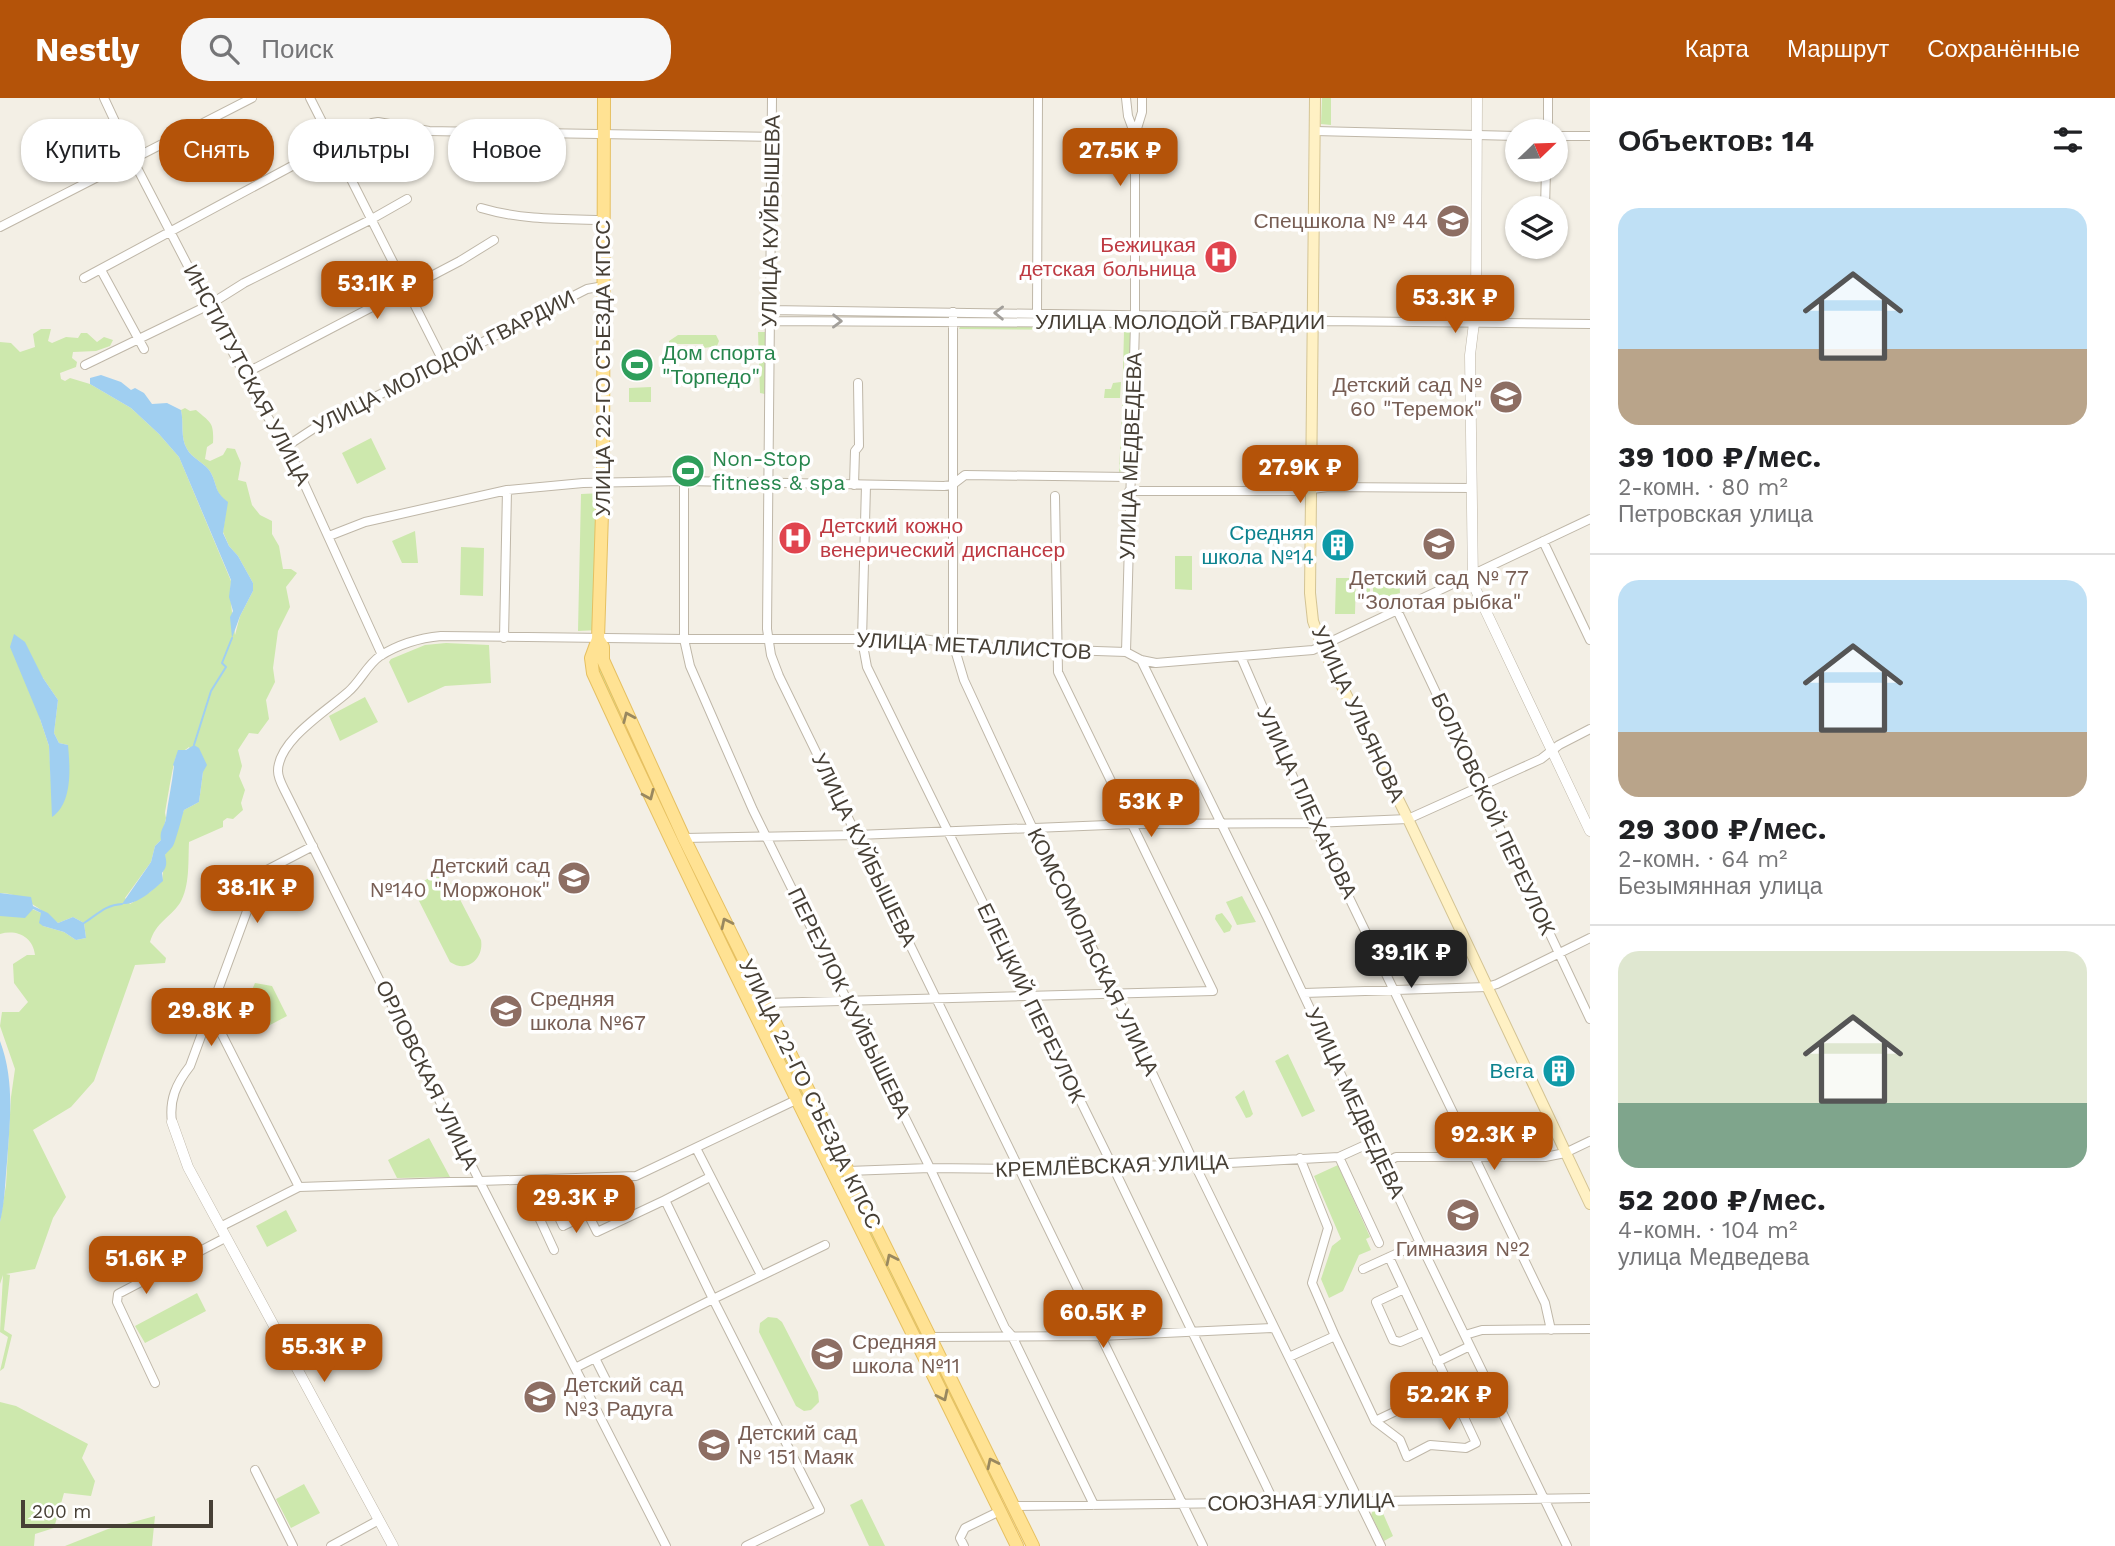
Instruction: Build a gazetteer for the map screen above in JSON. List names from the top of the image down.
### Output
{
  "streets": {
    "main road": ["УЛИЦА 22-ГО СЪЕЗДА КПСС", "УЛИЦА УЛЬЯНОВА"],
    "street": [
      "УЛИЦА КУЙБЫШЕВА",
      "УЛИЦА МОЛОДОЙ ГВАРДИИ",
      "ИНСТИТУТСКАЯ УЛИЦА",
      "УЛИЦА МЕДВЕДЕВА",
      "УЛИЦА МЕТАЛЛИСТОВ",
      "УЛИЦА ПЛЕХАНОВА",
      "БОЛХОВСКОЙ ПЕРЕУЛОК",
      "КОМСОМОЛЬСКАЯ УЛИЦА",
      "ПЕРЕУЛОК КУЙБЫШЕВА",
      "ЕЛЕЦКИЙ ПЕРЕУЛОК",
      "ОРЛОВСКАЯ УЛИЦА",
      "КРЕМЛЁВСКАЯ УЛИЦА",
      "СОЮЗНАЯ УЛИЦА"
    ]
  },
  "crossings": [
    ["УЛИЦА КУЙБЫШЕВА", "УЛИЦА МОЛОДОЙ ГВАРДИИ"],
    ["УЛИЦА КУЙБЫШЕВА", "УЛИЦА МЕТАЛЛИСТОВ"],
    ["УЛИЦА КУЙБЫШЕВА", "КРЕМЛЁВСКАЯ УЛИЦА"],
    ["УЛИЦА КУЙБЫШЕВА", "СОЮЗНАЯ УЛИЦА"],
    ["УЛИЦА МОЛОДОЙ ГВАРДИИ", "УЛИЦА 22-ГО СЪЕЗДА КПСС"],
    ["УЛИЦА МОЛОДОЙ ГВАРДИИ", "ИНСТИТУТСКАЯ УЛИЦА"],
    ["УЛИЦА МОЛОДОЙ ГВАРДИИ", "УЛИЦА МЕДВЕДЕВА"],
    ["УЛИЦА МОЛОДОЙ ГВАРДИИ", "УЛИЦА УЛЬЯНОВА"],
    ["УЛИЦА МОЛОДОЙ ГВАРДИИ", "КОМСОМОЛЬСКАЯ УЛИЦА"],
    ["УЛИЦА 22-ГО СЪЕЗДА КПСС", "УЛИЦА МЕТАЛЛИСТОВ"],
    ["УЛИЦА 22-ГО СЪЕЗДА КПСС", "КРЕМЛЁВСКАЯ УЛИЦА"],
    ["УЛИЦА 22-ГО СЪЕЗДА КПСС", "СОЮЗНАЯ УЛИЦА"],
    ["ИНСТИТУТСКАЯ УЛИЦА", "УЛИЦА МЕТАЛЛИСТОВ"],
    ["УЛИЦА МЕДВЕДЕВА", "УЛИЦА МЕТАЛЛИСТОВ"],
    ["УЛИЦА МЕДВЕДЕВА", "КРЕМЛЁВСКАЯ УЛИЦА"],
    ["УЛИЦА МЕДВЕДЕВА", "СОЮЗНАЯ УЛИЦА"],
    ["УЛИЦА МЕТАЛЛИСТОВ", "УЛИЦА УЛЬЯНОВА"],
    ["УЛИЦА МЕТАЛЛИСТОВ", "УЛИЦА ПЛЕХАНОВА"],
    ["УЛИЦА МЕТАЛЛИСТОВ", "БОЛХОВСКОЙ ПЕРЕУЛОК"],
    ["УЛИЦА МЕТАЛЛИСТОВ", "КОМСОМОЛЬСКАЯ УЛИЦА"],
    ["УЛИЦА МЕТАЛЛИСТОВ", "ПЕРЕУЛОК КУЙБЫШЕВА"],
    ["УЛИЦА МЕТАЛЛИСТОВ", "ЕЛЕЦКИЙ ПЕРЕУЛОК"],
    ["УЛИЦА МЕТАЛЛИСТОВ", "ОРЛОВСКАЯ УЛИЦА"],
    ["КОМСОМОЛЬСКАЯ УЛИЦА", "КРЕМЛЁВСКАЯ УЛИЦА"],
    ["КОМСОМОЛЬСКАЯ УЛИЦА", "СОЮЗНАЯ УЛИЦА"],
    ["ПЕРЕУЛОК КУЙБЫШЕВА", "КРЕМЛЁВСКАЯ УЛИЦА"],
    ["ПЕРЕУЛОК КУЙБЫШЕВА", "СОЮЗНАЯ УЛИЦА"],
    ["ЕЛЕЦКИЙ ПЕРЕУЛОК", "КРЕМЛЁВСКАЯ УЛИЦА"],
    ["ЕЛЕЦКИЙ ПЕРЕУЛОК", "СОЮЗНАЯ УЛИЦА"]
  ],
  "places": {
    "school or university": [
      "Спецшкола № 44",
      "Детский сад № 60 \"Теремок\"",
      "Детский сад № 77 \"Золотая рыбка\"",
      "Детский сад №140 \"Моржонок\"",
      "Средняя школа №67",
      "Гимназия №2",
      "Средняя школа №11",
      "Детский сад №3 Радуга",
      "Детский сад № 151 Маяк"
    ],
    "hospital": ["Бежицкая детская больница", "Детский кожно венерический диспансер"],
    "sports": ["Дом спорта \"Торпедо\"", "Non-Stop fitness & spa"],
    "building": ["Средняя школа №14", "Вега"]
  },
  "scale_bar": "200 m",
  "north": "top right",
  "page": {
    "header": "Nestly",
    "search": "Поиск",
    "nav": ["Карта", "Маршрут", "Сохранённые"],
    "heading": "Объектов: 14",
    "chip": [
      "Купить",
      "Снять",
      "Фильтры",
      "Новое"
    ],
    "price": [
      "27.5K ₽",
      "53.1K ₽",
      "53.3K ₽",
      "27.9K ₽",
      "53K ₽",
      "38.1K ₽",
      "39.1K ₽",
      "29.8K ₽",
      "92.3K ₽",
      "29.3K ₽",
      "51.6K ₽",
      "60.5K ₽",
      "55.3K ₽",
      "52.2K ₽"
    ],
    "list": [
      {
        "name": "39 100 ₽/мес.",
        "note": "2-комн. · 80 m² · Петровская улица"
      },
      {
        "name": "29 300 ₽/мес.",
        "note": "2-комн. · 64 m² · Безымянная улица"
      },
      {
        "name": "52 200 ₽/мес.",
        "note": "4-комн. · 104 m² · улица Медведева"
      }
    ],
    "scale": "200 m"
  }
}
